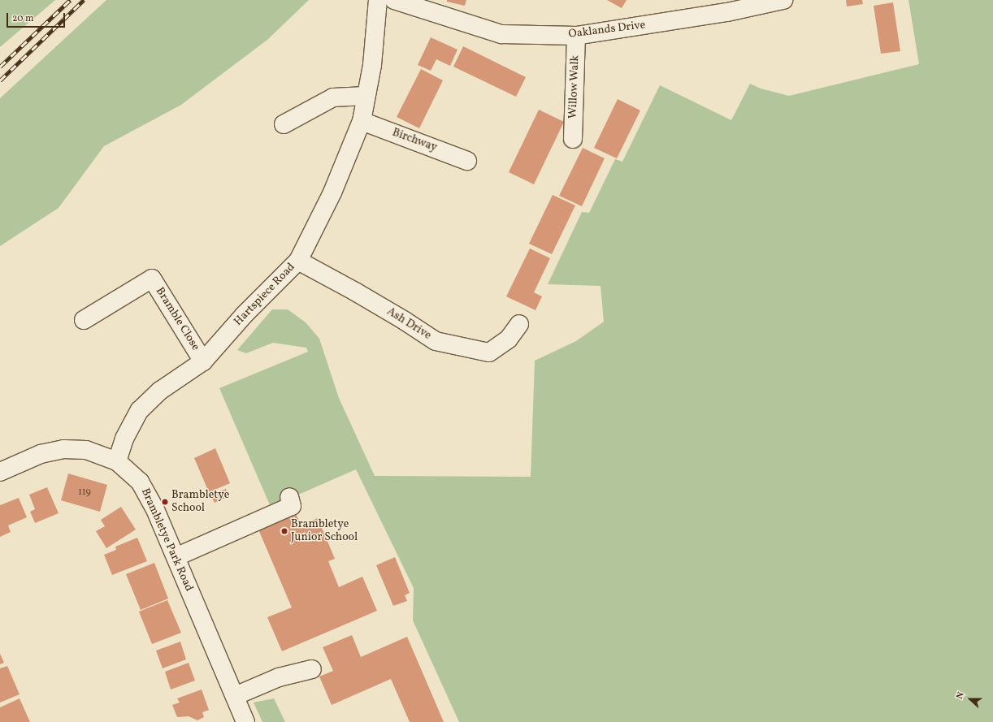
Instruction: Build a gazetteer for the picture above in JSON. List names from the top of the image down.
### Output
{
  "streets": {
    "street": [
      "Oaklands Drive",
      "Willow Walk",
      "Birchway",
      "Hartspiece Road",
      "Bramble Close",
      "Ash Drive",
      "Brambletye Park Road"
    ]
  },
  "crossings": [
    ["Oaklands Drive", "Willow Walk"],
    ["Birchway", "Hartspiece Road"],
    ["Hartspiece Road", "Bramble Close"],
    ["Hartspiece Road", "Ash Drive"],
    ["Hartspiece Road", "Brambletye Park Road"]
  ],
  "places": ["Brambletye School", "Brambletye Junior School"],
  "house_numbers": ["119"],
  "scale_bar": "20 m",
  "north": "left"
}
